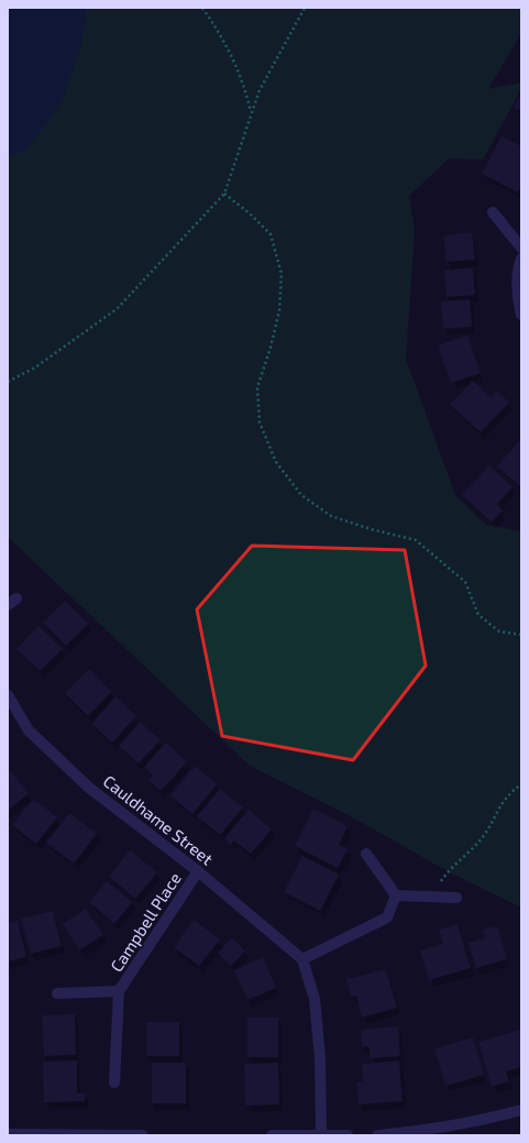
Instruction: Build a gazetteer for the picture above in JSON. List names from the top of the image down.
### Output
{
  "streets": {
    "street": ["Cauldhame Street", "Campbell Place"]
  },
  "crossings": [
    ["Cauldhame Street", "Campbell Place"]
  ]
}
